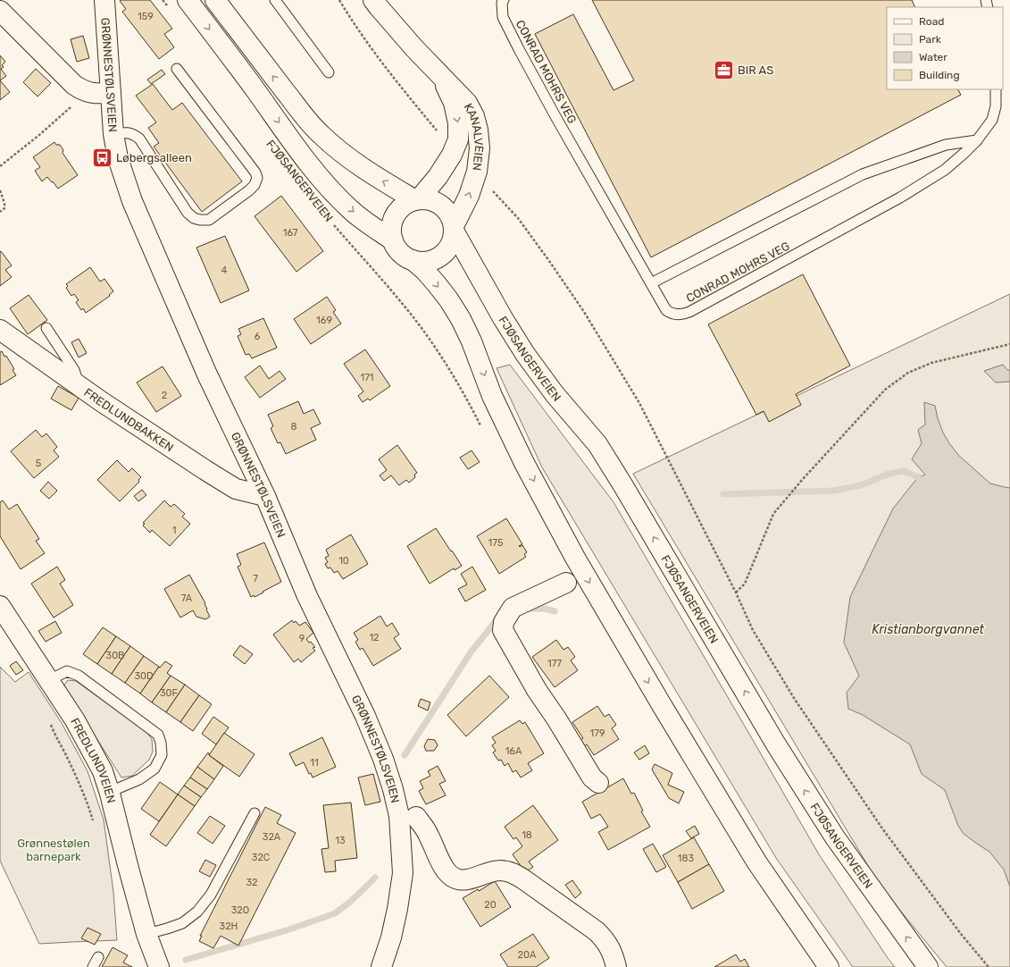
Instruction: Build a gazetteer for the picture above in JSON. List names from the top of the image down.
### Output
{
  "streets": {
    "main road": [
      "GRØNNESTØLSVEIEN",
      "KANALVEIEN",
      "FJØSANGERVEIEN",
      "FREDLUNDBAKKEN",
      "FREDLUNDVEIEN"
    ],
    "lane": ["CONRAD MOHRS VEG"]
  },
  "crossings": [
    ["GRØNNESTØLSVEIEN", "FREDLUNDBAKKEN"],
    ["KANALVEIEN", "FJØSANGERVEIEN"]
  ],
  "water": ["Kristianborgvannet"],
  "parks": ["Grønnestølen barnepark"],
  "places": {
    "office": ["BIR AS"],
    "bus stop": ["Løbergsalleen"]
  },
  "house_numbers": [
    "159",
    "167",
    "4",
    "169",
    "6",
    "171",
    "2",
    "8",
    "5",
    "1",
    "175",
    "10",
    "7",
    "7A",
    "12",
    "9",
    "30B",
    "177",
    "30D",
    "30F",
    "179",
    "16A",
    "11",
    "18",
    "32A",
    "13",
    "32C",
    "183",
    "32",
    "20",
    "32O",
    "32H",
    "20A"
  ],
  "legend": [
    "Road",
    "Park",
    "Water",
    "Building"
  ]
}
